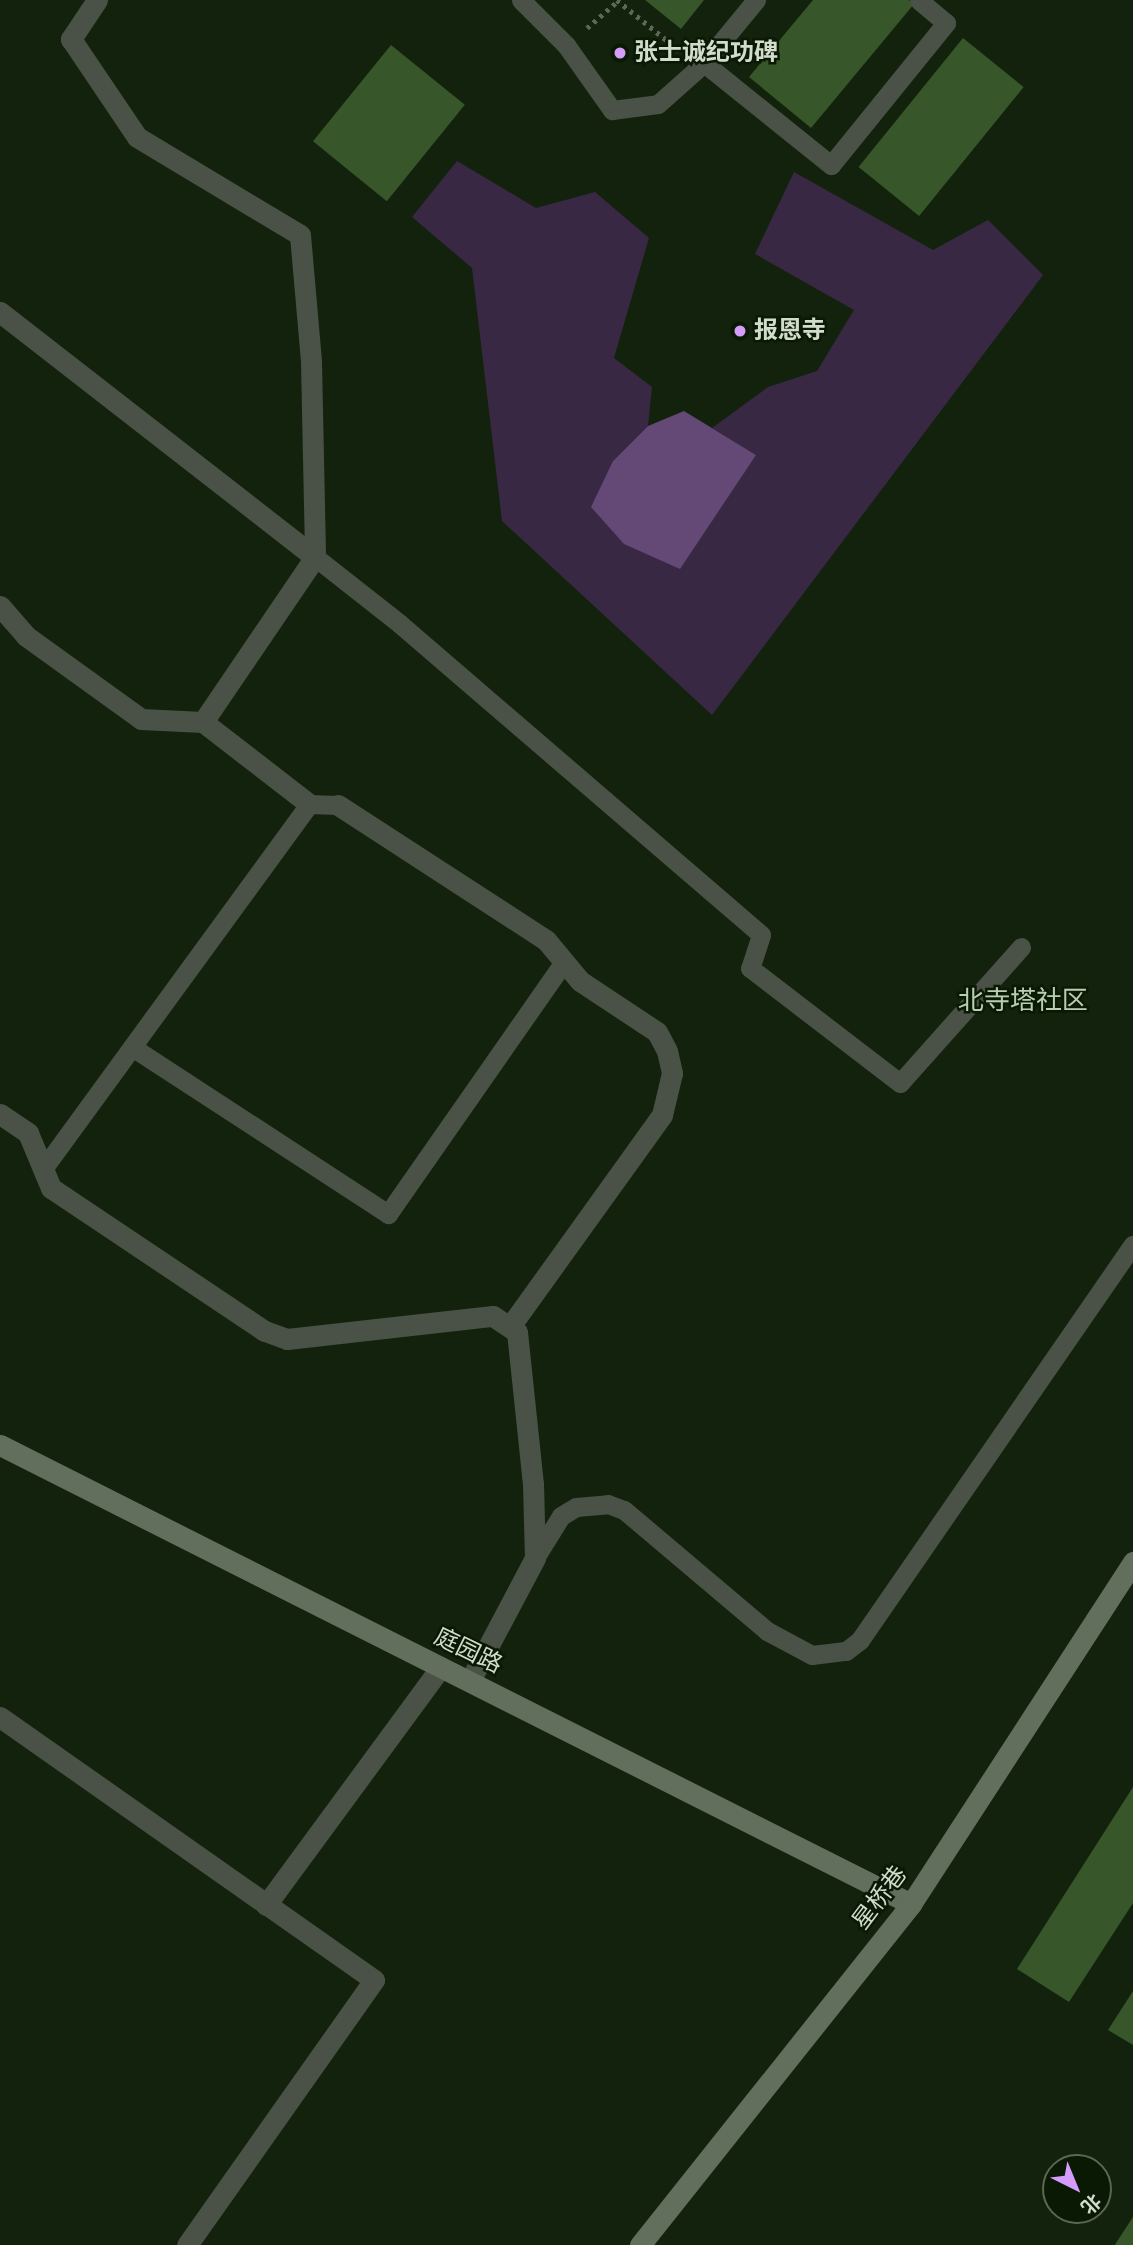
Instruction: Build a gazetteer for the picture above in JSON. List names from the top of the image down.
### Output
{
  "streets": {
    "street": ["庭园路", "星桥巷"]
  },
  "crossings": [
    ["庭园路", "星桥巷"]
  ],
  "districts": ["北寺塔社区"],
  "places": ["张士诚纪功碑", "报恩寺"],
  "north": "bottom right"
}
